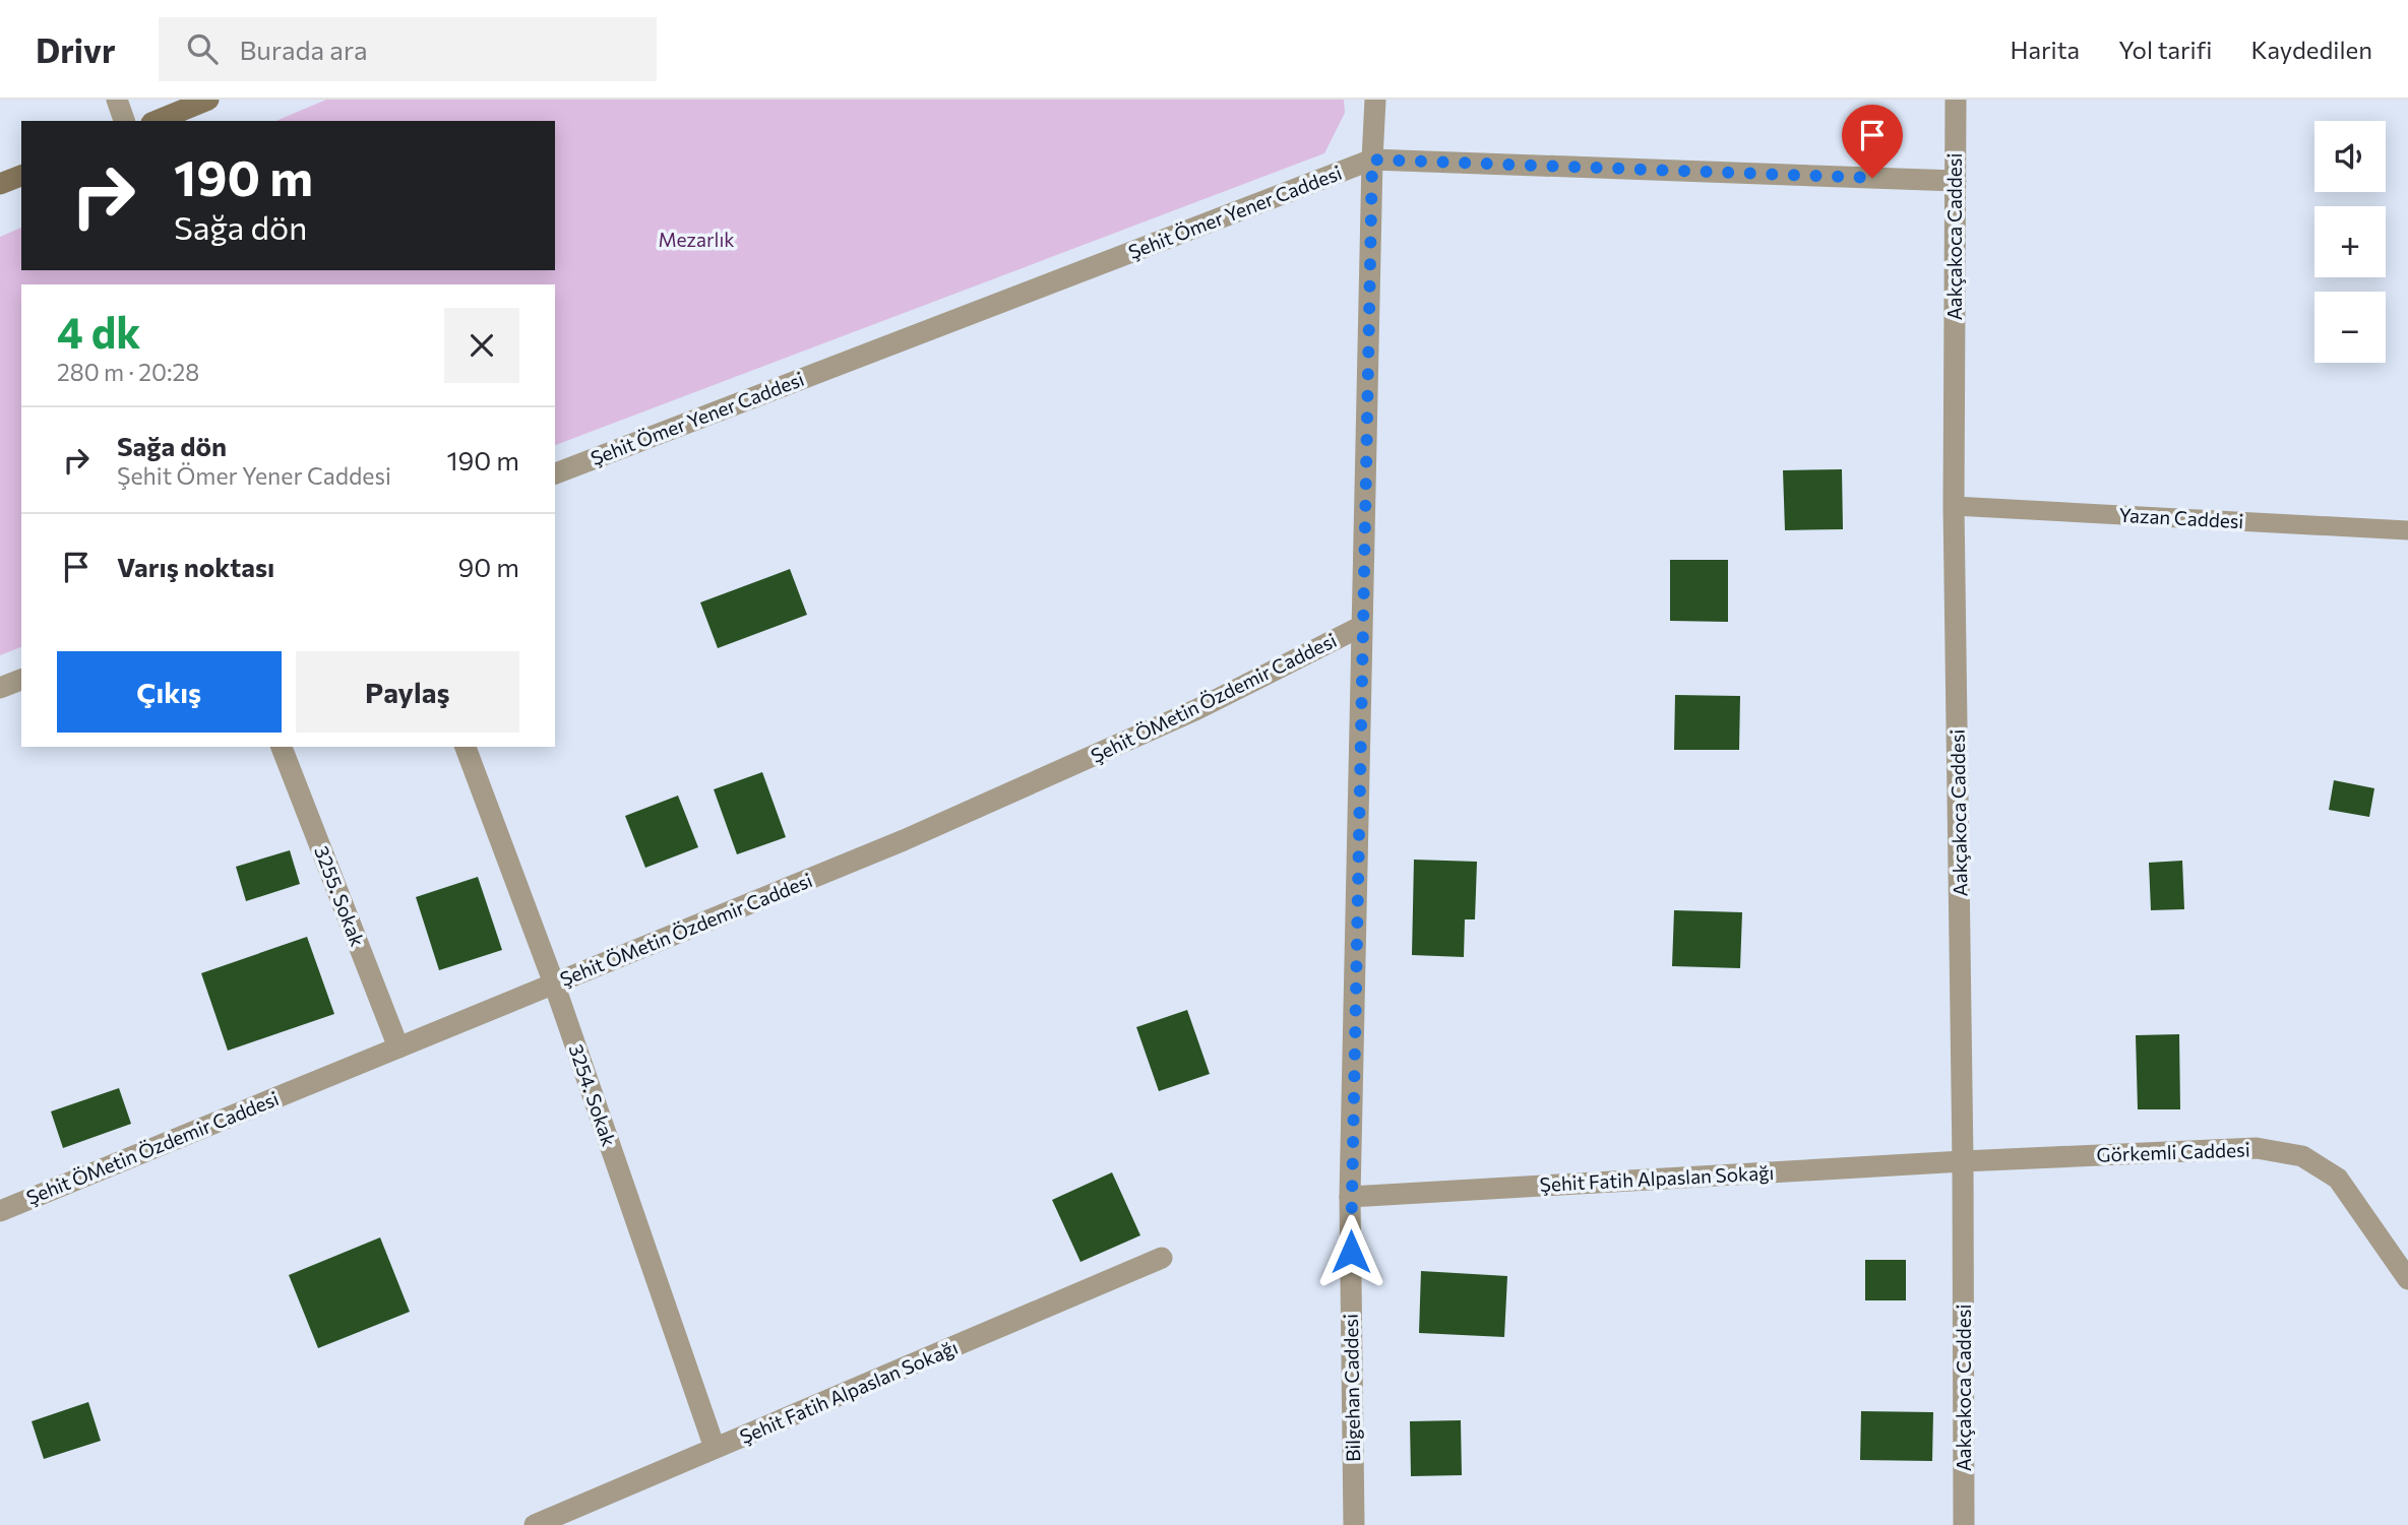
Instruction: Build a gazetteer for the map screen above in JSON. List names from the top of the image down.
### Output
{
  "streets": {
    "street": [
      "Şehit Ömer Yener Caddesi",
      "Aakçakoca Caddesi",
      "Şehit ÖMetin Özdemir Caddesi",
      "3255. Sokak",
      "3254. Sokak",
      "Görkemli Caddesi",
      "Şehit Fatih Alpaslan Sokağı",
      "Bilgehan Caddesi"
    ],
    "lane": ["Yazan Caddesi"]
  },
  "crossings": [
    ["Şehit Ömer Yener Caddesi", "Aakçakoca Caddesi"],
    ["Şehit Ömer Yener Caddesi", "Bilgehan Caddesi"],
    ["Aakçakoca Caddesi", "Yazan Caddesi"],
    ["Aakçakoca Caddesi", "Görkemli Caddesi"],
    ["Aakçakoca Caddesi", "Şehit Fatih Alpaslan Sokağı"],
    ["Şehit ÖMetin Özdemir Caddesi", "3255. Sokak"],
    ["Şehit ÖMetin Özdemir Caddesi", "3254. Sokak"],
    ["Şehit ÖMetin Özdemir Caddesi", "Bilgehan Caddesi"],
    ["3254. Sokak", "Şehit Fatih Alpaslan Sokağı"],
    ["Görkemli Caddesi", "Şehit Fatih Alpaslan Sokağı"],
    ["Şehit Fatih Alpaslan Sokağı", "Bilgehan Caddesi"]
  ],
  "parks": ["Mezarlık"],
  "page": {
    "header": "Drivr",
    "search": "Burada ara",
    "nav": ["Harita", "Yol tarifi", "Kaydedilen"],
    "map_buttons": ["+", "−"],
    "turn": ["190 m", "Sağa dön"],
    "heading": ["4 dk", "280 m · 20:28"],
    "list": [
      {
        "name": "Sağa dön",
        "note": "Şehit Ömer Yener Caddesi",
        "value": "190 m"
      },
      {
        "name": "Varış noktası",
        "value": "90 m"
      }
    ],
    "buttons": ["Çıkış", "Paylaş"]
  }
}
